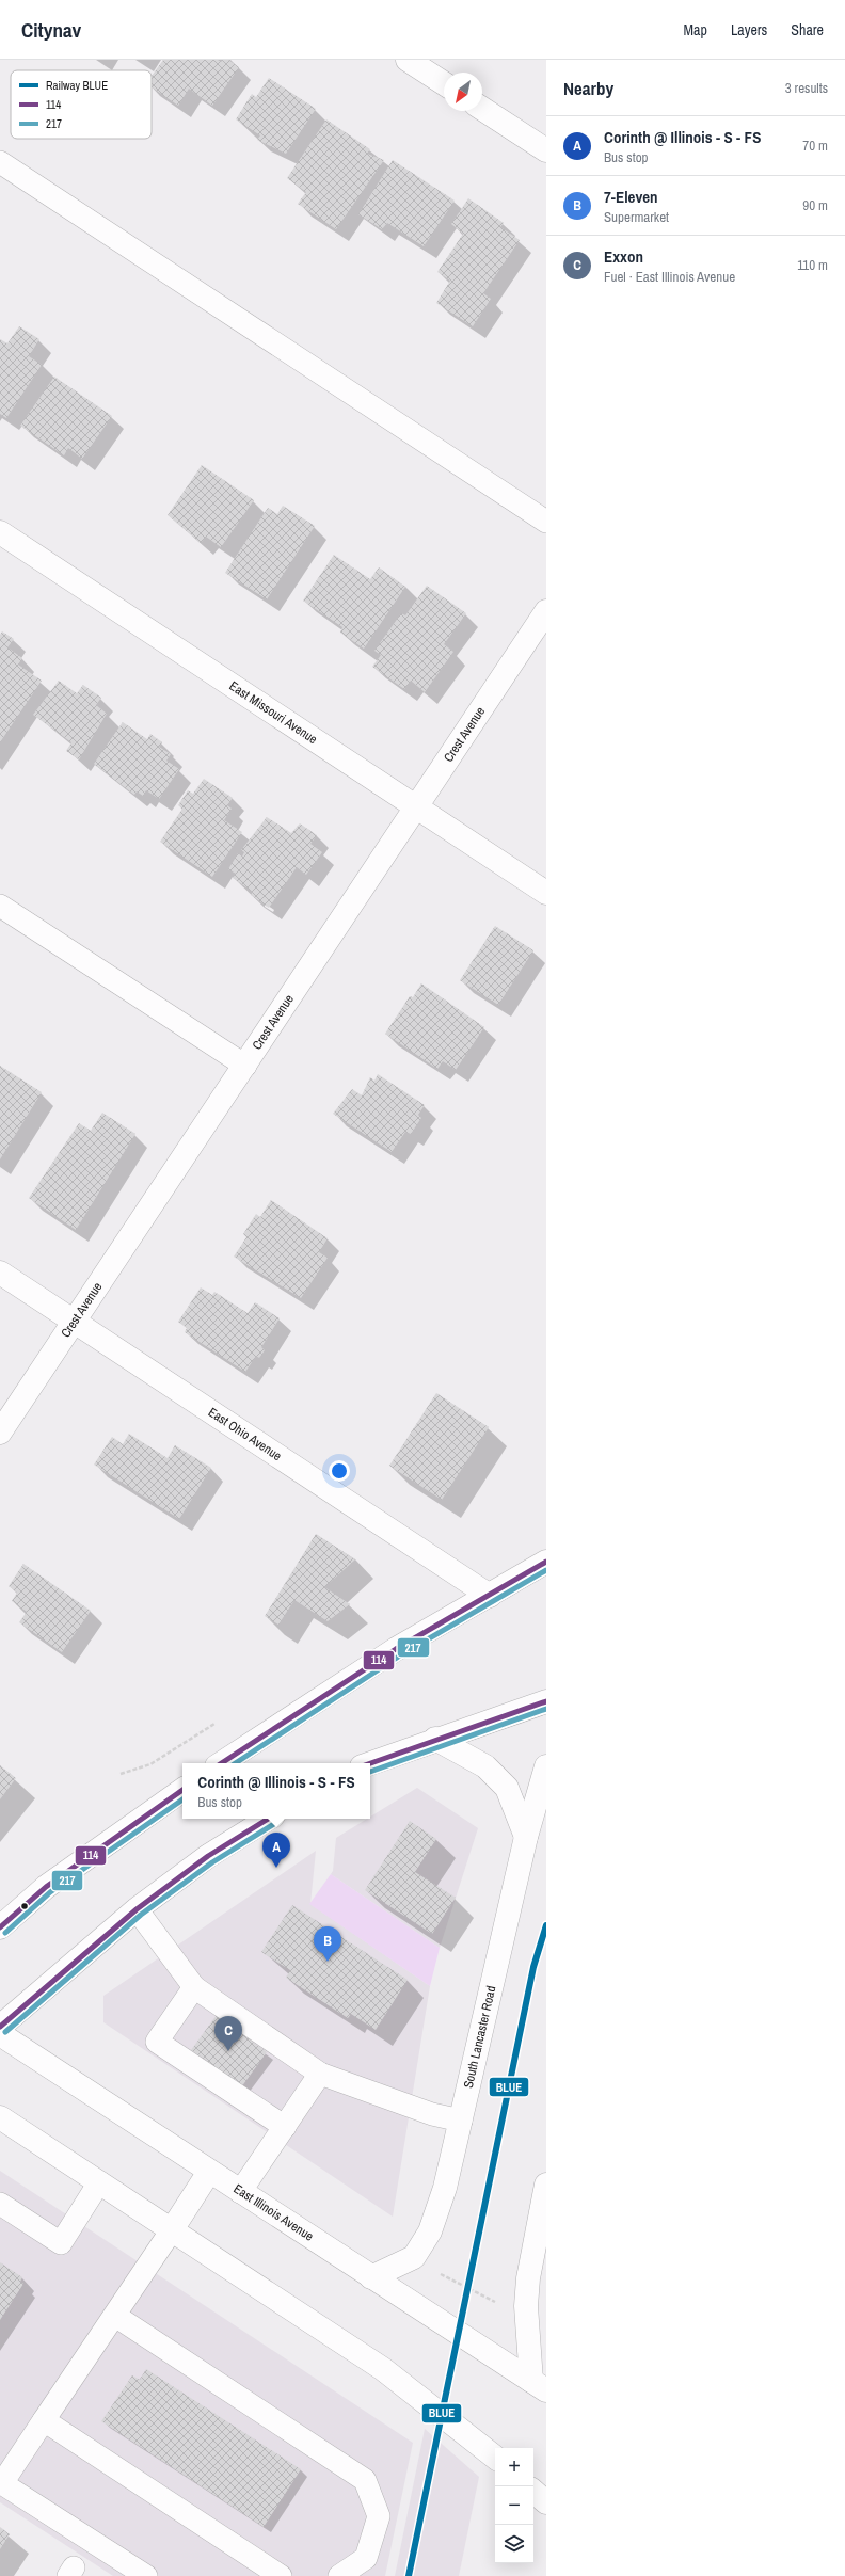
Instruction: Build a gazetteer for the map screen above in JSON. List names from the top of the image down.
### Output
{
  "streets": {
    "main road": [
      "East Missouri Avenue",
      "Crest Avenue",
      "East Ohio Avenue",
      "South Lancaster Road",
      "East Illinois Avenue"
    ]
  },
  "crossings": [
    ["East Missouri Avenue", "Crest Avenue"],
    ["Crest Avenue", "East Ohio Avenue"],
    ["South Lancaster Road", "East Illinois Avenue"]
  ],
  "lines": ["transit line 114", "transit line 217", "rail line BLUE"],
  "legend": ["Railway BLUE", "114", "217"],
  "north": "bottom left",
  "page": {
    "header": "Citynav",
    "nav": ["Map", "Layers", "Share"],
    "heading": ["Nearby", "3 results"],
    "list": [
      {
        "mark": "A",
        "name": "Corinth @ Illinois - S - FS",
        "note": "Bus stop",
        "value": "70 m"
      },
      {
        "mark": "B",
        "name": "7-Eleven",
        "note": "Supermarket",
        "value": "90 m"
      },
      {
        "mark": "C",
        "name": "Exxon",
        "note": "Fuel · East Illinois Avenue",
        "value": "110 m"
      }
    ],
    "popup": ["Corinth @ Illinois - S - FS", "Bus stop"],
    "pins": ["A", "B", "C"],
    "map_buttons": ["+", "−"]
  }
}
